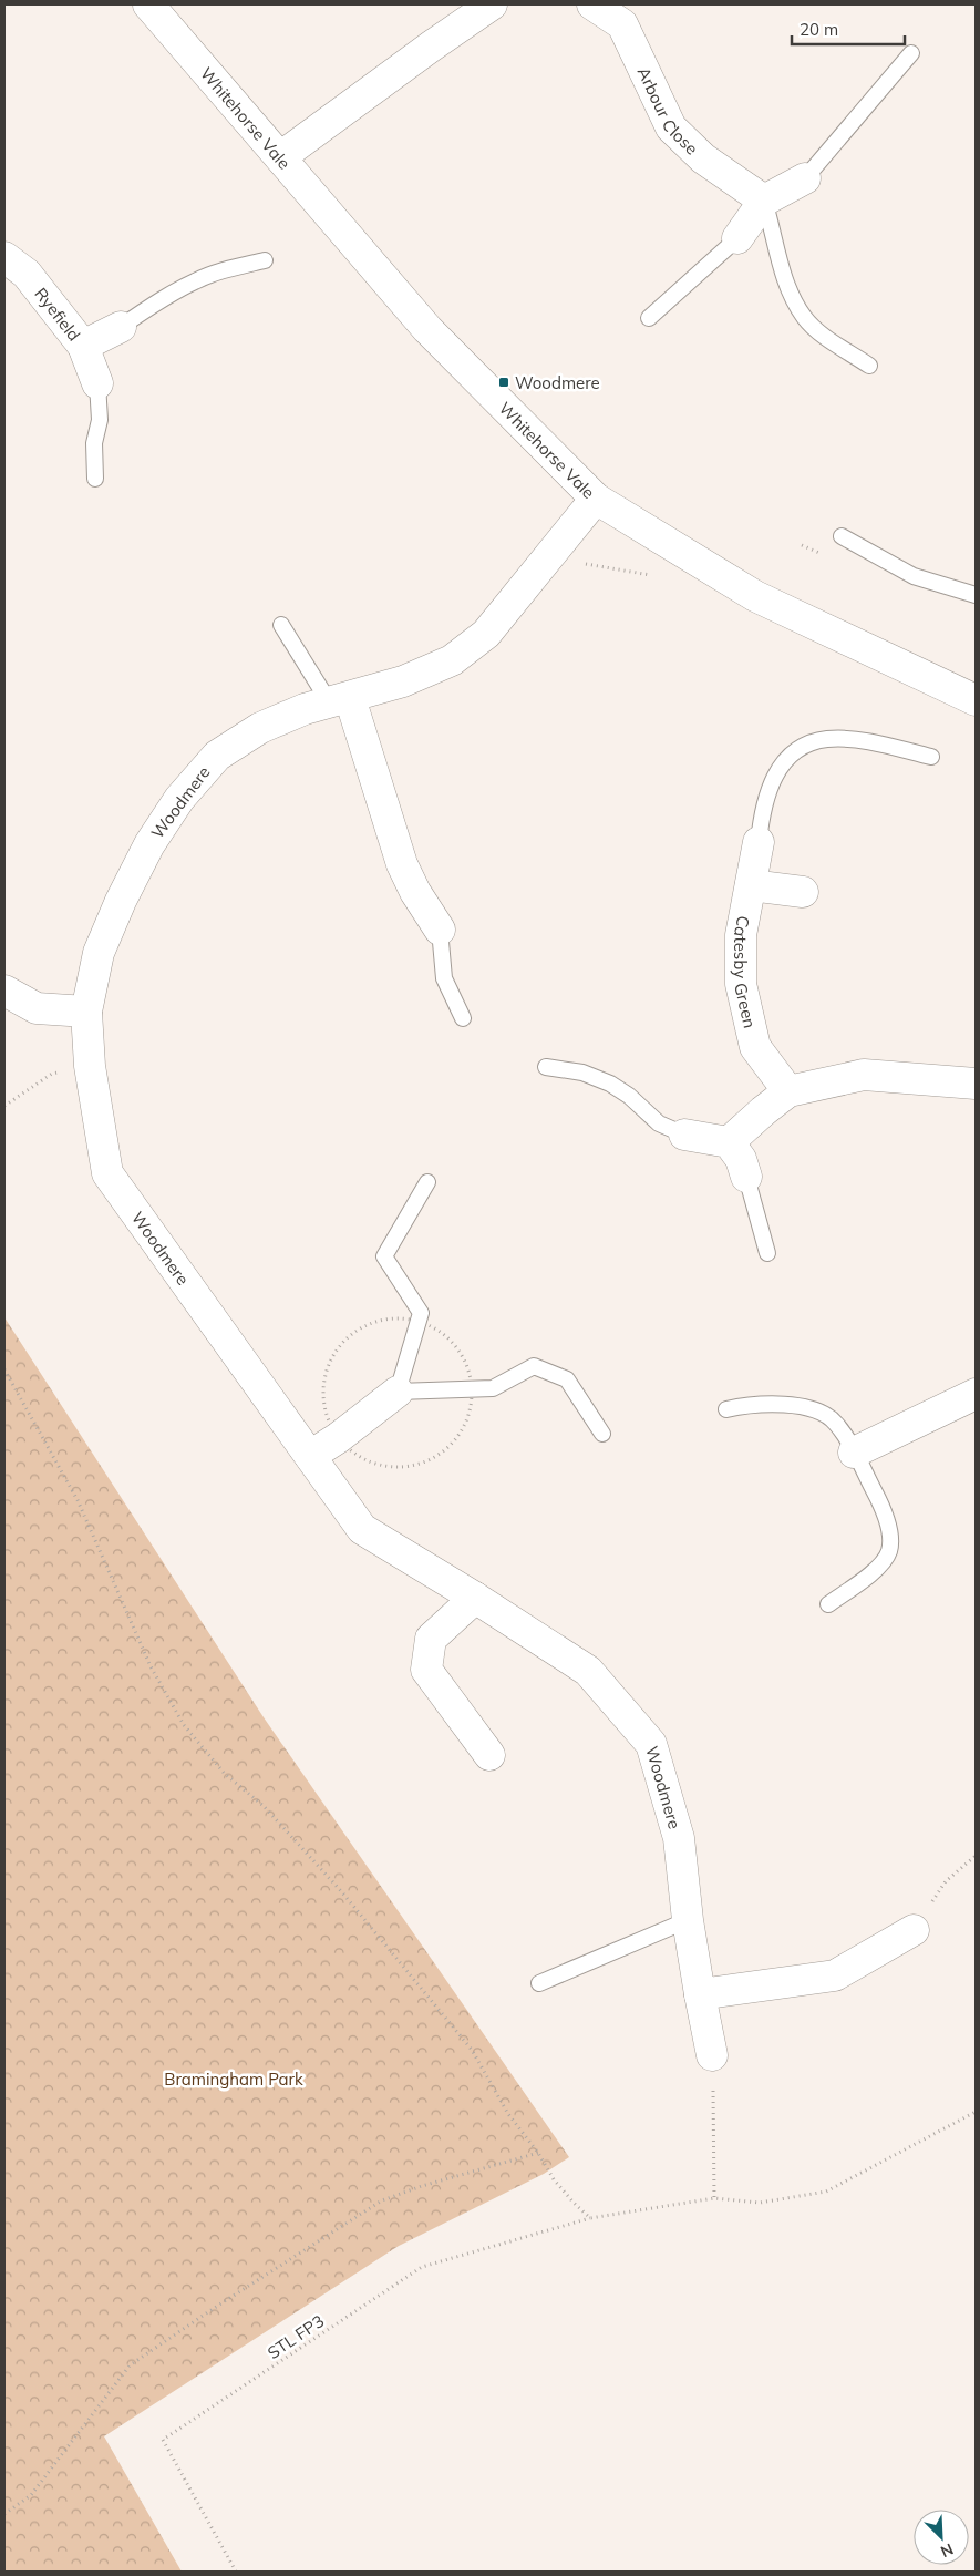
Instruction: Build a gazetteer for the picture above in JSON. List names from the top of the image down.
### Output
{
  "streets": {
    "street": [
      "Arbour Close",
      "Whitehorse Vale",
      "Ryefield",
      "Woodmere",
      "Catesby Green"
    ],
    "path": ["STL FP3"]
  },
  "crossings": [
    ["Whitehorse Vale", "Woodmere"]
  ],
  "parks": ["Bramingham Park"],
  "places": {
    "transit": ["Woodmere"]
  },
  "scale_bar": "20 m",
  "north": "bottom right"
}
